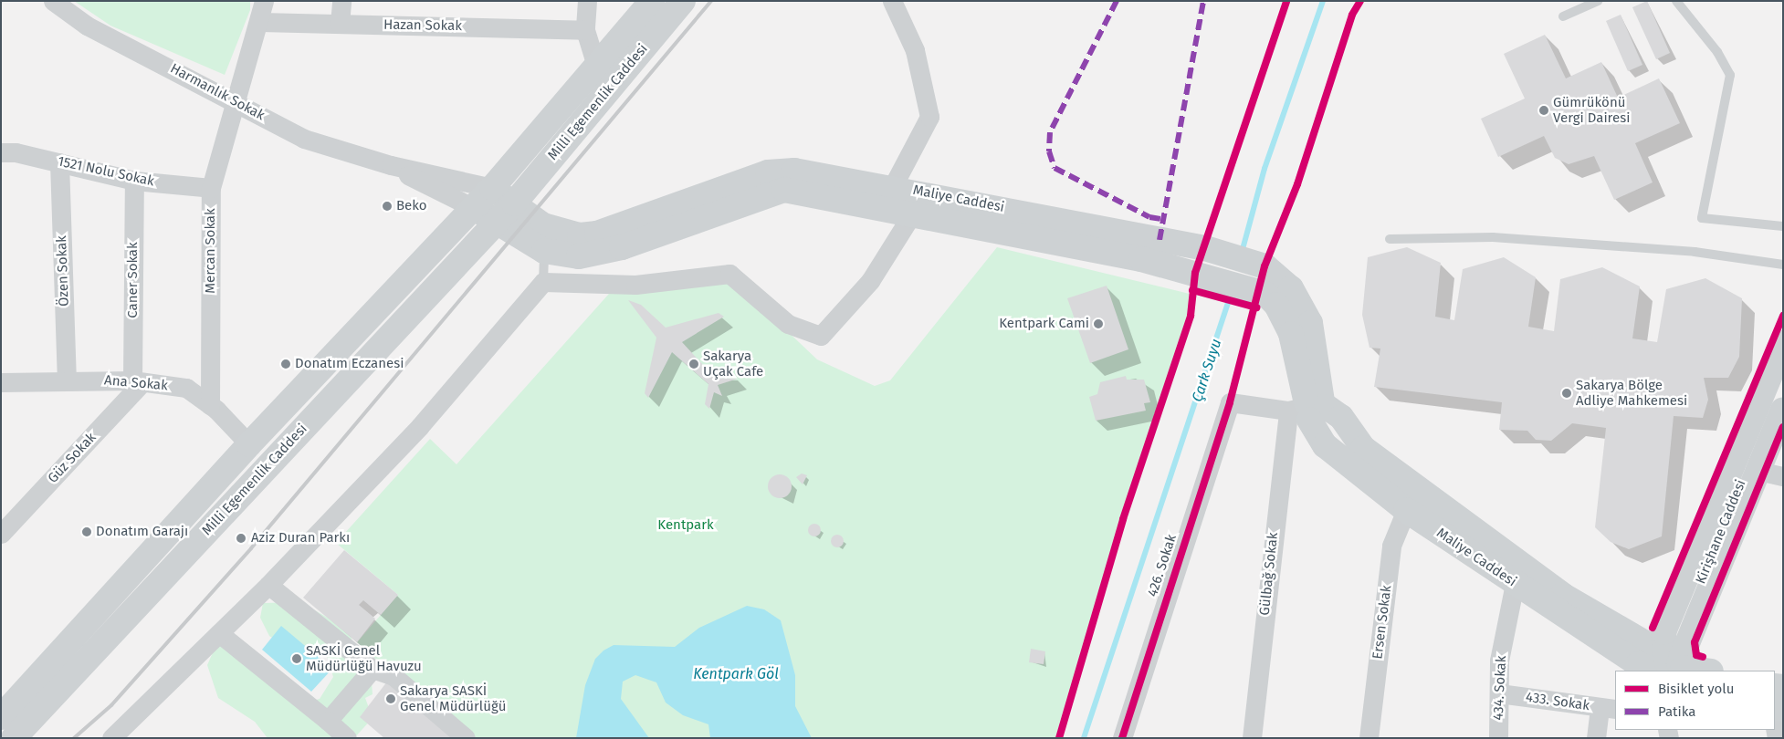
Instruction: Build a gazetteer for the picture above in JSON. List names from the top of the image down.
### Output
{
  "streets": {
    "main road": ["Milli Egemenlik Caddesi", "Maliye Caddesi", "Kirişhane Caddesi"],
    "street": [
      "Hazan Sokak",
      "Harmanlık Sokak",
      "1521 Nolu Sokak",
      "Mercan Sokak",
      "Özen Sokak",
      "Caner Sokak",
      "Ana Sokak",
      "Güz Sokak",
      "426. Sokak",
      "Gülbağ Sokak",
      "Ersen Sokak",
      "434. Sokak",
      "433. Sokak"
    ]
  },
  "crossings": [
    ["Hazan Sokak", "Mercan Sokak"],
    ["Harmanlık Sokak", "Milli Egemenlik Caddesi"],
    ["Harmanlık Sokak", "Maliye Caddesi"],
    ["Harmanlık Sokak", "Mercan Sokak"],
    ["Milli Egemenlik Caddesi", "Maliye Caddesi"],
    ["Milli Egemenlik Caddesi", "Ana Sokak"],
    ["1521 Nolu Sokak", "Mercan Sokak"],
    ["1521 Nolu Sokak", "Özen Sokak"],
    ["1521 Nolu Sokak", "Caner Sokak"],
    ["Maliye Caddesi", "Kirişhane Caddesi"],
    ["Maliye Caddesi", "426. Sokak"],
    ["Maliye Caddesi", "Gülbağ Sokak"],
    ["Maliye Caddesi", "Ersen Sokak"],
    ["Maliye Caddesi", "434. Sokak"],
    ["Mercan Sokak", "Ana Sokak"],
    ["Özen Sokak", "Ana Sokak"],
    ["Caner Sokak", "Ana Sokak"],
    ["Caner Sokak", "Güz Sokak"],
    ["Ana Sokak", "Güz Sokak"],
    ["426. Sokak", "Gülbağ Sokak"],
    ["434. Sokak", "433. Sokak"]
  ],
  "water": ["Çark Suyu", "Kentpark Göl"],
  "parks": ["Kentpark"],
  "places": [
    "Gümrükönü Vergi Dairesi",
    "Beko",
    "Kentpark Cami",
    "Donatım Eczanesi",
    "Sakarya Uçak Cafe",
    "Sakarya Bölge Adliye Mahkemesi",
    "Donatım Garajı",
    "Aziz Duran Parkı",
    "SASKİ Genel Müdürlüğü Havuzu",
    "Sakarya SASKİ Genel Müdürlüğü"
  ],
  "legend": ["Bisiklet yolu", "Patika"]
}
